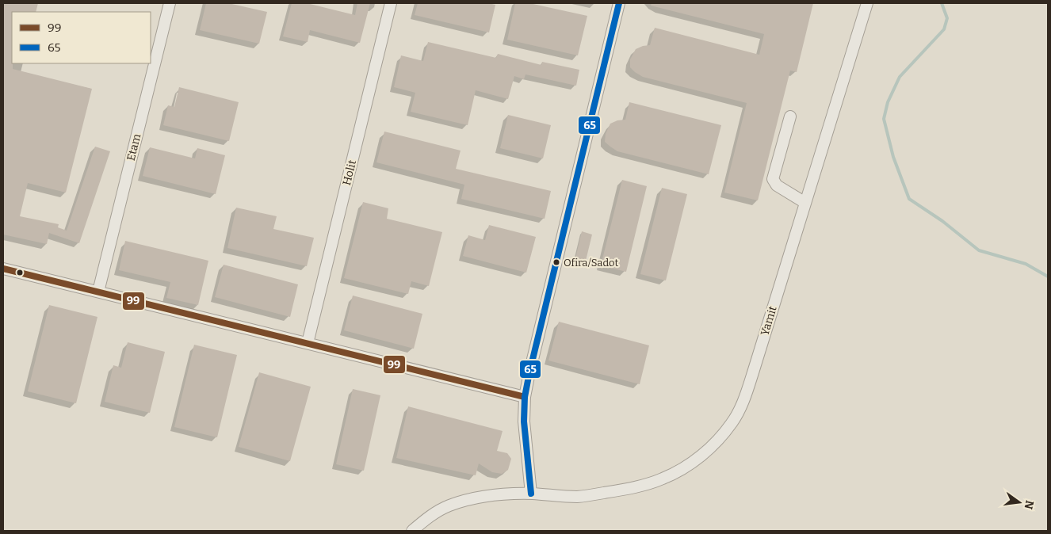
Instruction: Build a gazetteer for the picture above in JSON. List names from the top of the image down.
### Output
{
  "streets": {
    "street": ["Etam", "Holit", "Yamit"]
  },
  "places": ["Ofira/Sadot"],
  "lines": ["transit line 65", "transit line 99"],
  "legend": ["99", "65"],
  "north": "right"
}
